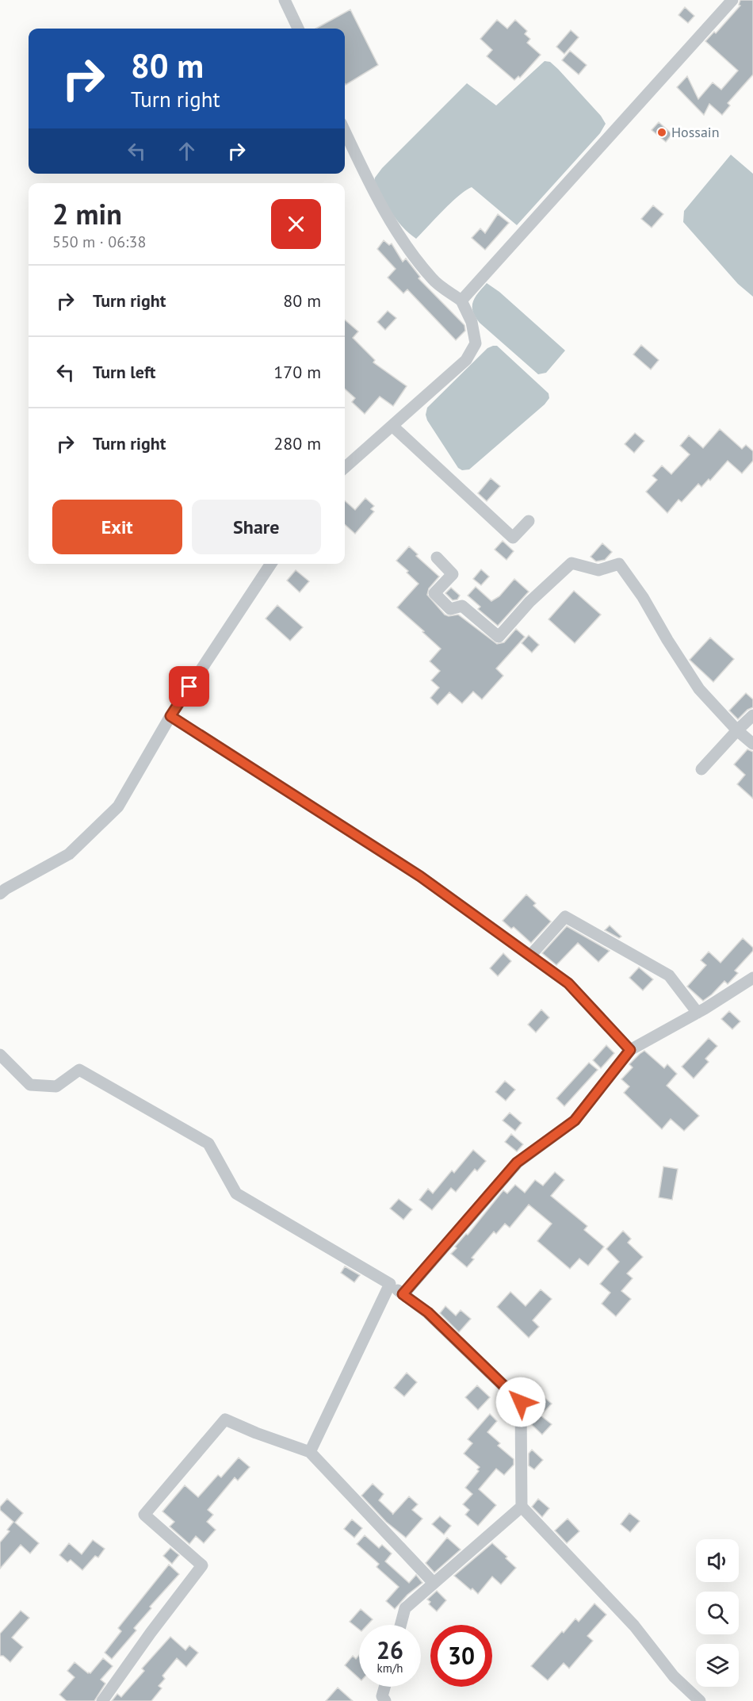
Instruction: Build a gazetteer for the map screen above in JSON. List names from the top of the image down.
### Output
{
  "places": ["Hossain"],
  "page": {
    "turn": ["80 m", "Turn right"],
    "heading": ["2 min", "550 m · 06:38"],
    "list": [
      {
        "name": "Turn right",
        "value": "80 m"
      },
      {
        "name": "Turn left",
        "value": "170 m"
      },
      {
        "name": "Turn right",
        "value": "280 m"
      }
    ],
    "buttons": ["Exit", "Share"],
    "speed": "26 km/h",
    "limit": "30"
  }
}
